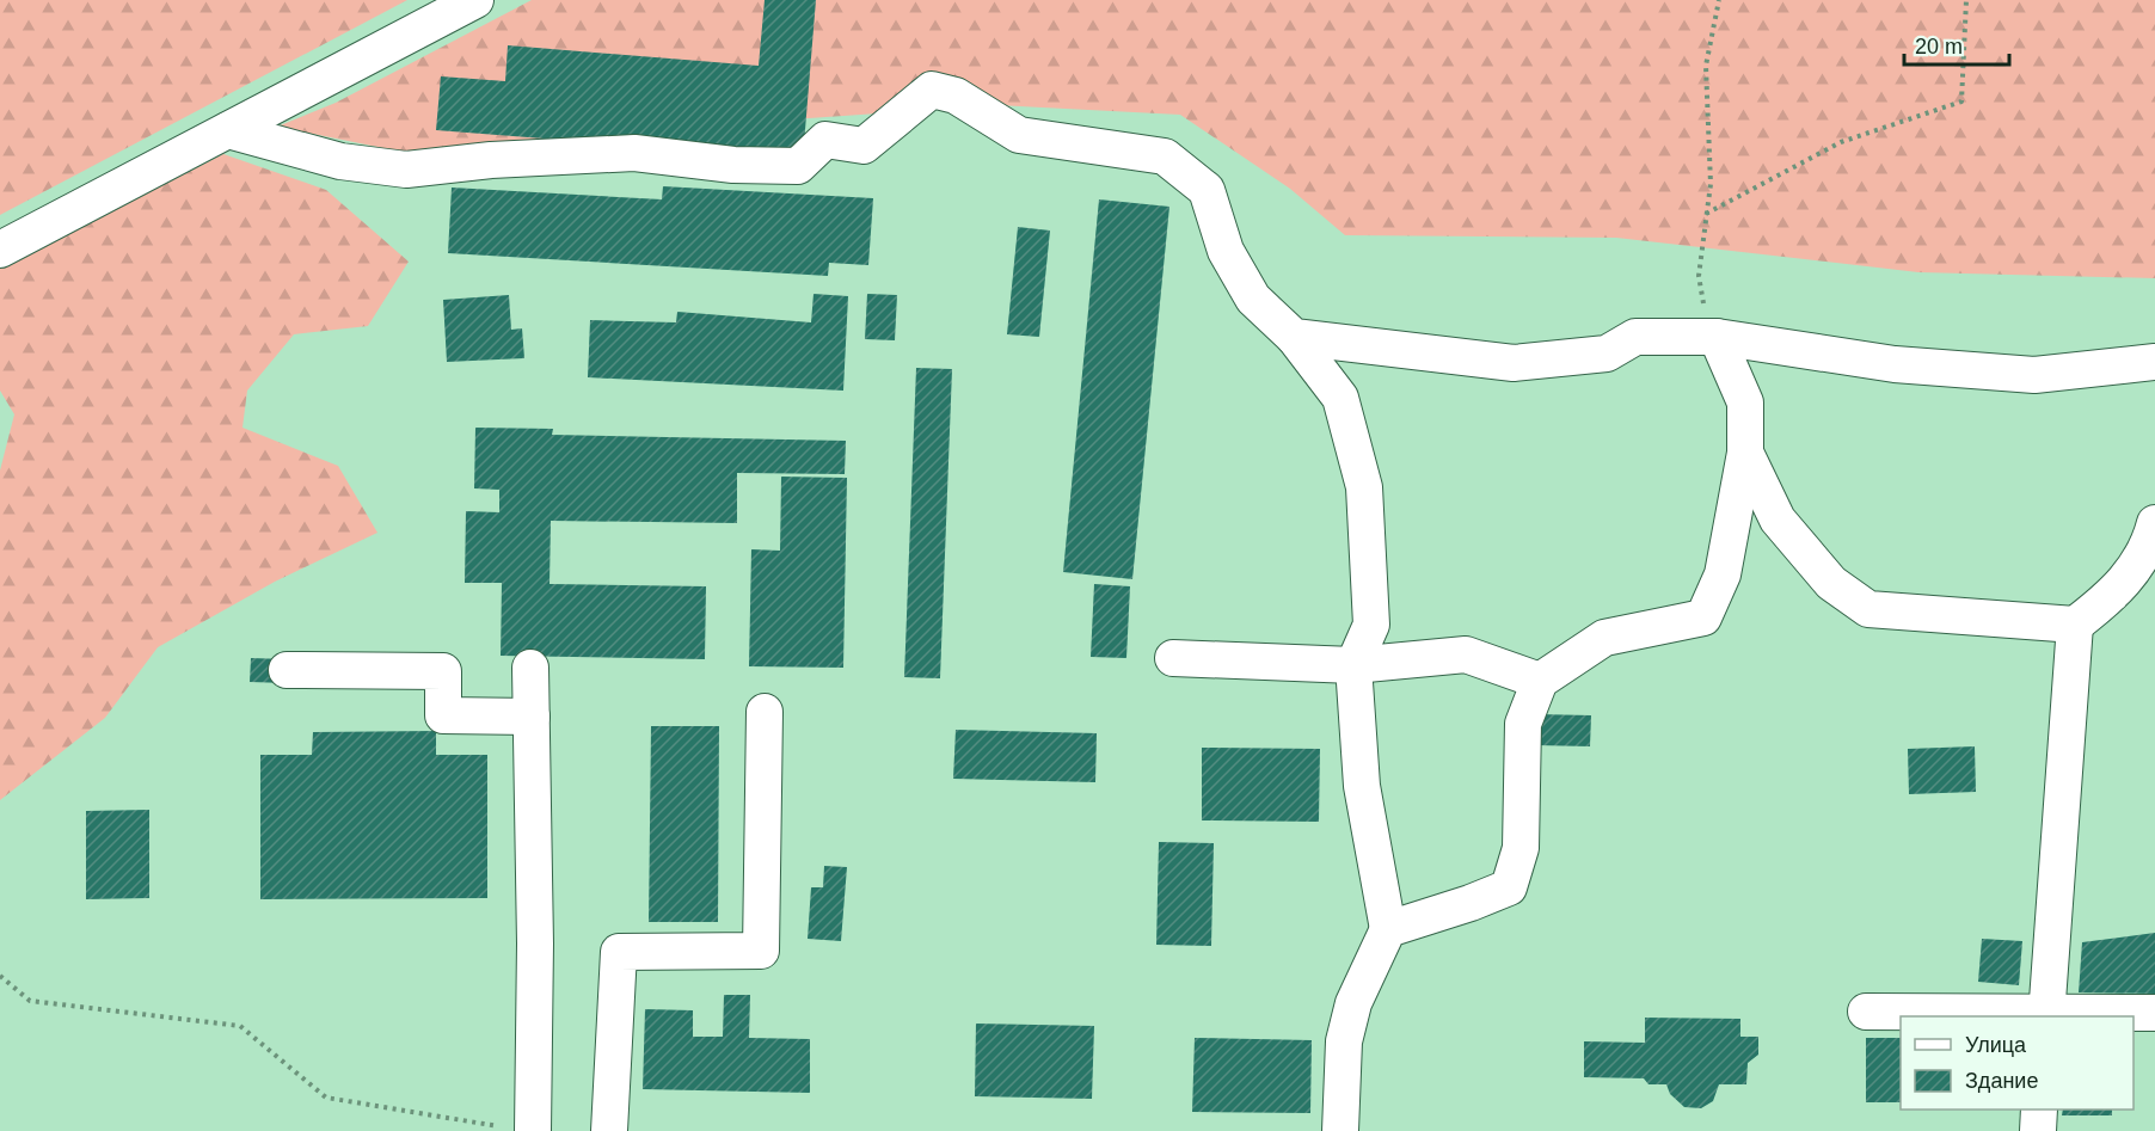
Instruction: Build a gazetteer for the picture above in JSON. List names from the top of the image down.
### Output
{
  "legend": ["Улица", "Здание"],
  "scale_bar": "20 m"
}
